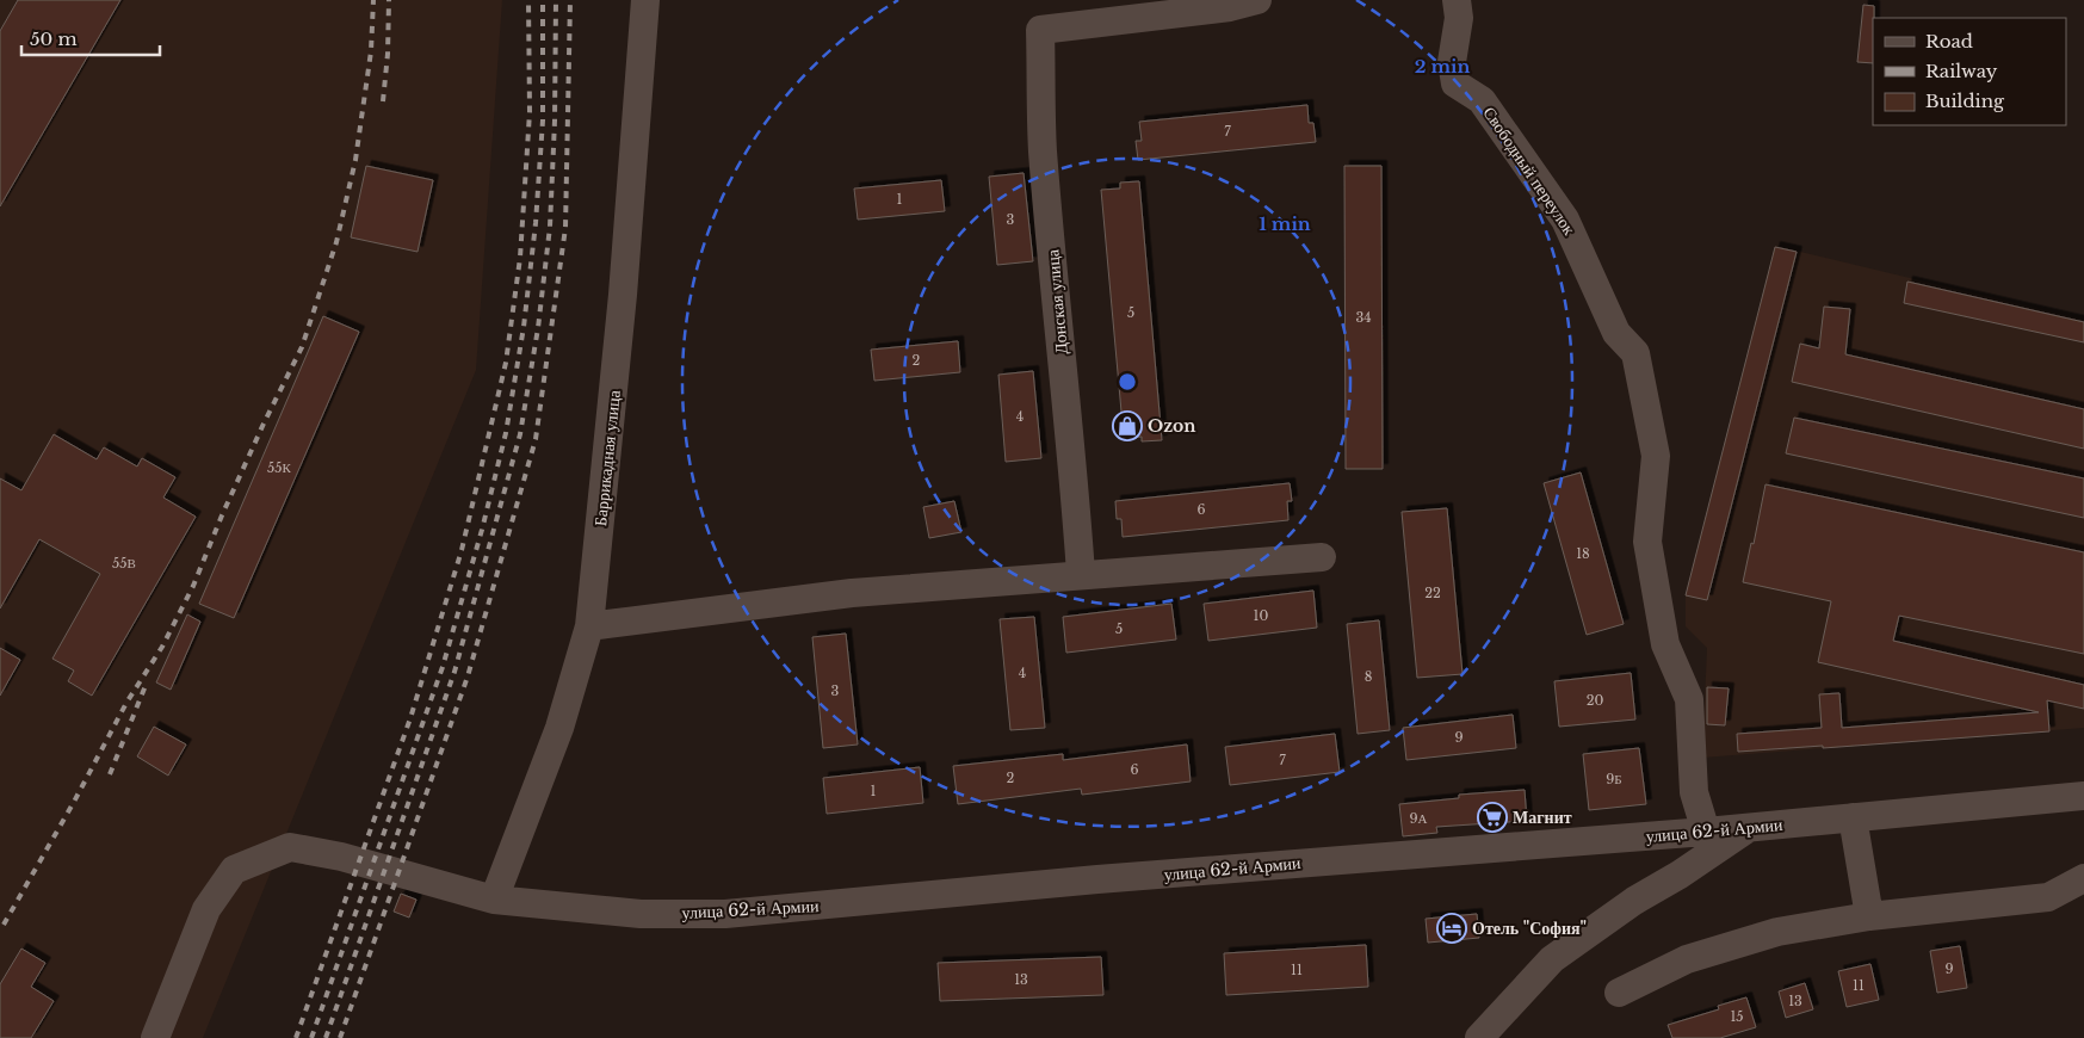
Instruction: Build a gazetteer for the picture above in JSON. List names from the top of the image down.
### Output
{
  "streets": {
    "street": [
      "Свободный переулок",
      "Донская улица",
      "Баррикадная улица",
      "улица 62-й Армии"
    ]
  },
  "crossings": [
    ["Свободный переулок", "улица 62-й Армии"],
    ["Баррикадная улица", "улица 62-й Армии"]
  ],
  "places": {
    "shop": ["Ozon"],
    "supermarket": ["Магнит"],
    "hotel": ["Отель \"София\""]
  },
  "house_numbers": [
    "7",
    "1",
    "3",
    "5",
    "34",
    "2",
    "4",
    "55К",
    "6",
    "18",
    "55В",
    "22",
    "10",
    "5",
    "4",
    "8",
    "3",
    "20",
    "9",
    "7",
    "6",
    "2",
    "9Б",
    "1",
    "9А",
    "9",
    "11",
    "13",
    "11",
    "13",
    "15"
  ],
  "legend": ["Road", "Railway", "Building"],
  "scale_bar": "50 m",
  "rings": ["2 min", "1 min"]
}
